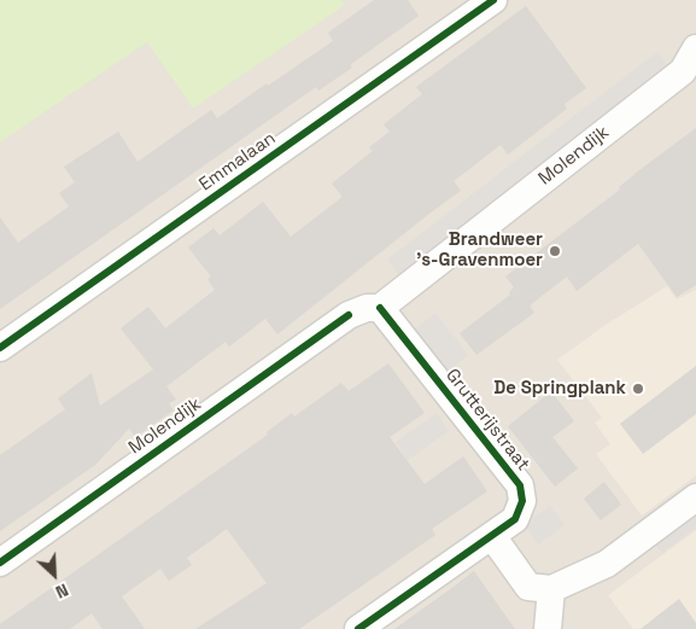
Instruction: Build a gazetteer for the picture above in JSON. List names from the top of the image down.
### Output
{
  "streets": {
    "street": ["Molendijk", "Emmalaan", "Grutterijstraat"]
  },
  "crossings": [
    ["Molendijk", "Grutterijstraat"]
  ],
  "places": ["Brandweer 's-Gravenmoer", "De Springplank"],
  "north": "bottom right"
}
